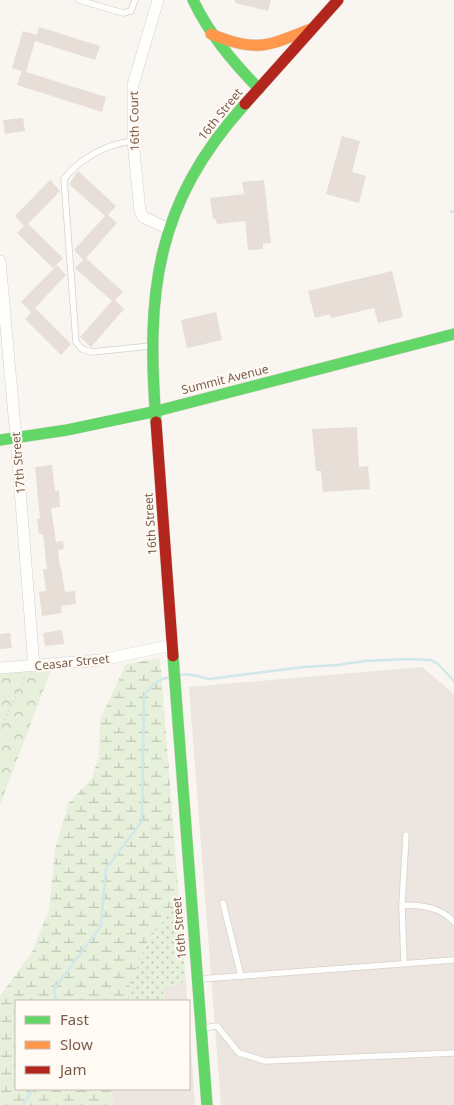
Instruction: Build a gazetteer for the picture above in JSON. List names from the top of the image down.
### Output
{
  "streets": {
    "main road": ["16th Street", "Summit Avenue"],
    "street": ["16th Court", "17th Street", "Ceasar Street"]
  },
  "crossings": [
    ["16th Street", "16th Court"],
    ["16th Street", "Summit Avenue"],
    ["16th Street", "Ceasar Street"],
    ["Summit Avenue", "17th Street"],
    ["17th Street", "Ceasar Street"]
  ],
  "legend": ["Fast", "Slow", "Jam"]
}
